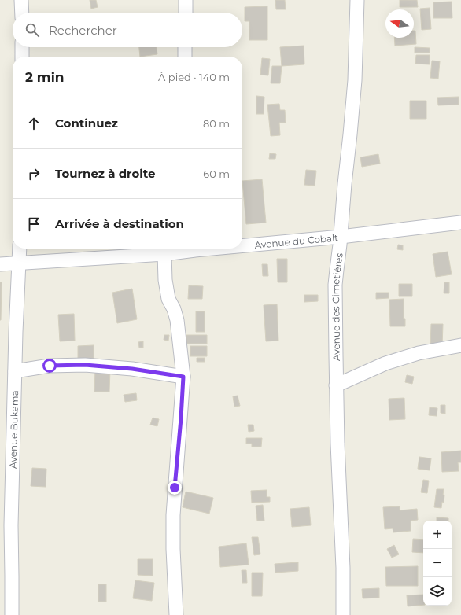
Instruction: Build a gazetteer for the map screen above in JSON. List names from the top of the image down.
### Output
{
  "streets": {
    "street": ["Avenue du Cobalt", "Avenue des Cimetières", "Avenue Bukama"]
  },
  "crossings": [
    ["Avenue du Cobalt", "Avenue des Cimetières"],
    ["Avenue du Cobalt", "Avenue Bukama"]
  ],
  "north": "left",
  "page": {
    "search": "Rechercher",
    "heading": ["2 min", "À pied · 140 m"],
    "list": [
      ["Continuez", "80 m"],
      ["Tournez à droite", "60 m"],
      "Arrivée à destination"
    ],
    "map_buttons": ["+", "−"]
  }
}
